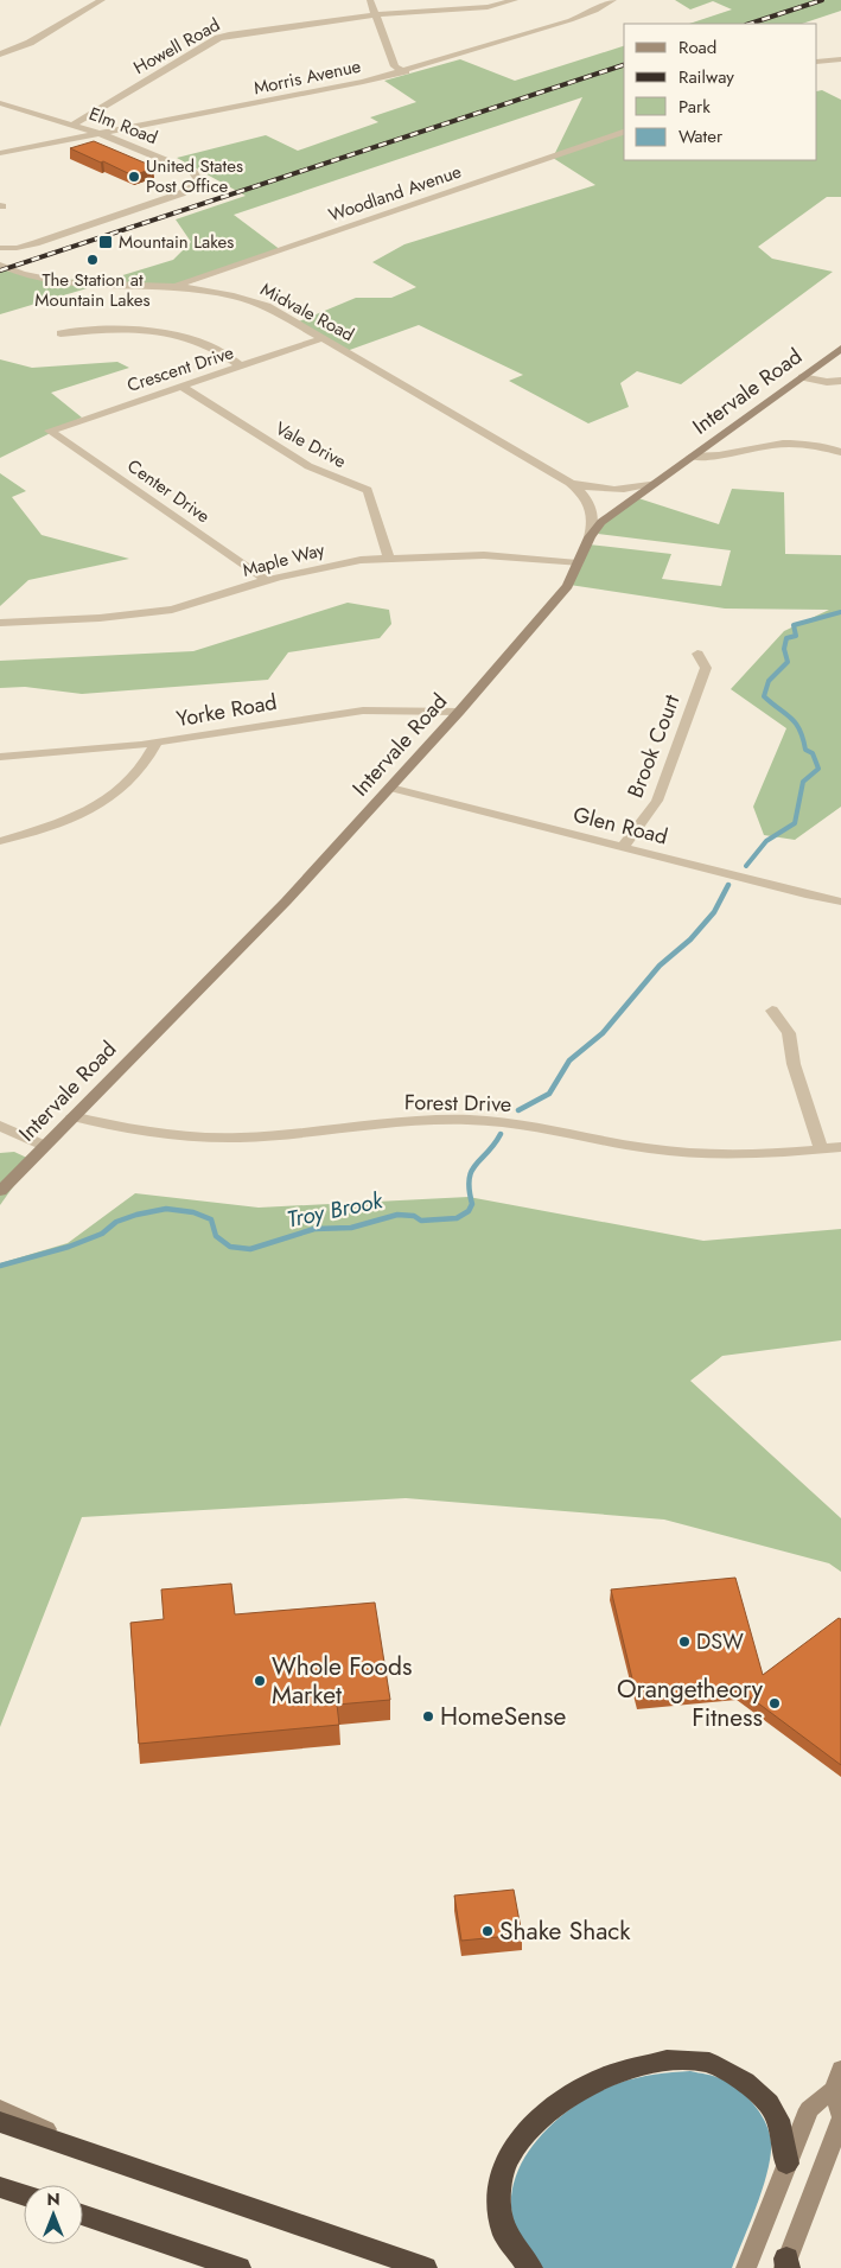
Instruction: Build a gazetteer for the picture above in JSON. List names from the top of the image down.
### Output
{
  "streets": {
    "street": [
      "Howell Road",
      "Morris Avenue",
      "Elm Road",
      "Woodland Avenue",
      "Midvale Road",
      "Crescent Drive",
      "Intervale Road",
      "Vale Drive",
      "Center Drive",
      "Maple Way",
      "Yorke Road",
      "Brook Court",
      "Glen Road",
      "Forest Drive"
    ]
  },
  "crossings": [
    ["Howell Road", "Elm Road"],
    ["Morris Avenue", "Elm Road"],
    ["Woodland Avenue", "Midvale Road"],
    ["Midvale Road", "Crescent Drive"],
    ["Midvale Road", "Intervale Road"],
    ["Crescent Drive", "Vale Drive"],
    ["Crescent Drive", "Center Drive"],
    ["Intervale Road", "Maple Way"],
    ["Intervale Road", "Yorke Road"],
    ["Intervale Road", "Glen Road"],
    ["Intervale Road", "Forest Drive"],
    ["Vale Drive", "Maple Way"],
    ["Center Drive", "Maple Way"],
    ["Brook Court", "Glen Road"]
  ],
  "water": ["Troy Brook"],
  "places": {
    "other": [
      "United States Post Office",
      "The Station at Mountain Lakes",
      "DSW",
      "Whole Foods Market",
      "Orangetheory Fitness",
      "HomeSense",
      "Shake Shack"
    ],
    "transit": ["Mountain Lakes"]
  },
  "legend": [
    "Road",
    "Railway",
    "Park",
    "Water"
  ],
  "north": "top"
}
